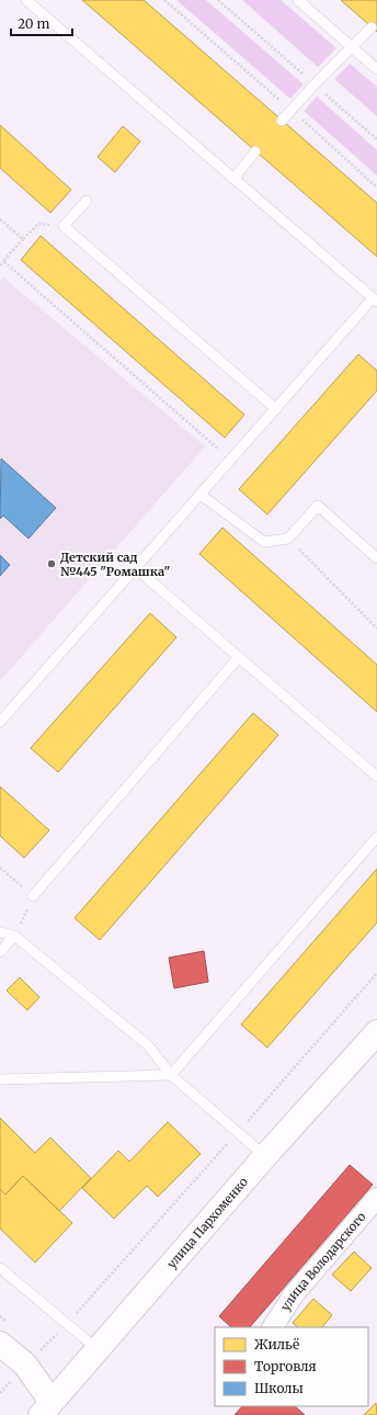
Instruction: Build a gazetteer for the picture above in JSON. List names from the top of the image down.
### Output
{
  "streets": {
    "street": ["улица Пархоменко", "улица Володарского"]
  },
  "places": ["Детский сад №445 \"Ромашка\""],
  "legend": ["Жильё", "Торговля", "Школы"],
  "scale_bar": "20 m"
}
